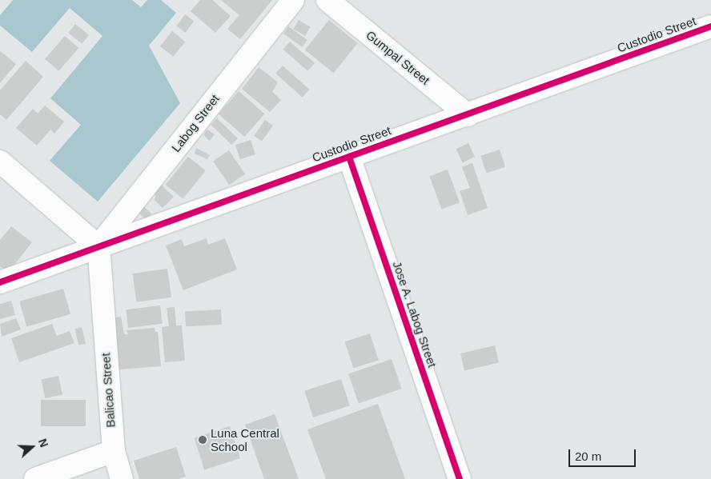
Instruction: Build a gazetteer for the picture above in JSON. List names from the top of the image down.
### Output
{
  "streets": {
    "street": [
      "Custodio Street",
      "Gumpal Street",
      "Labog Street",
      "Jose A. Labog Street",
      "Balicao Street"
    ]
  },
  "crossings": [
    ["Custodio Street", "Gumpal Street"],
    ["Custodio Street", "Labog Street"],
    ["Custodio Street", "Jose A. Labog Street"],
    ["Custodio Street", "Balicao Street"],
    ["Labog Street", "Balicao Street"]
  ],
  "places": ["Luna Central School"],
  "scale_bar": "20 m",
  "north": "right"
}
